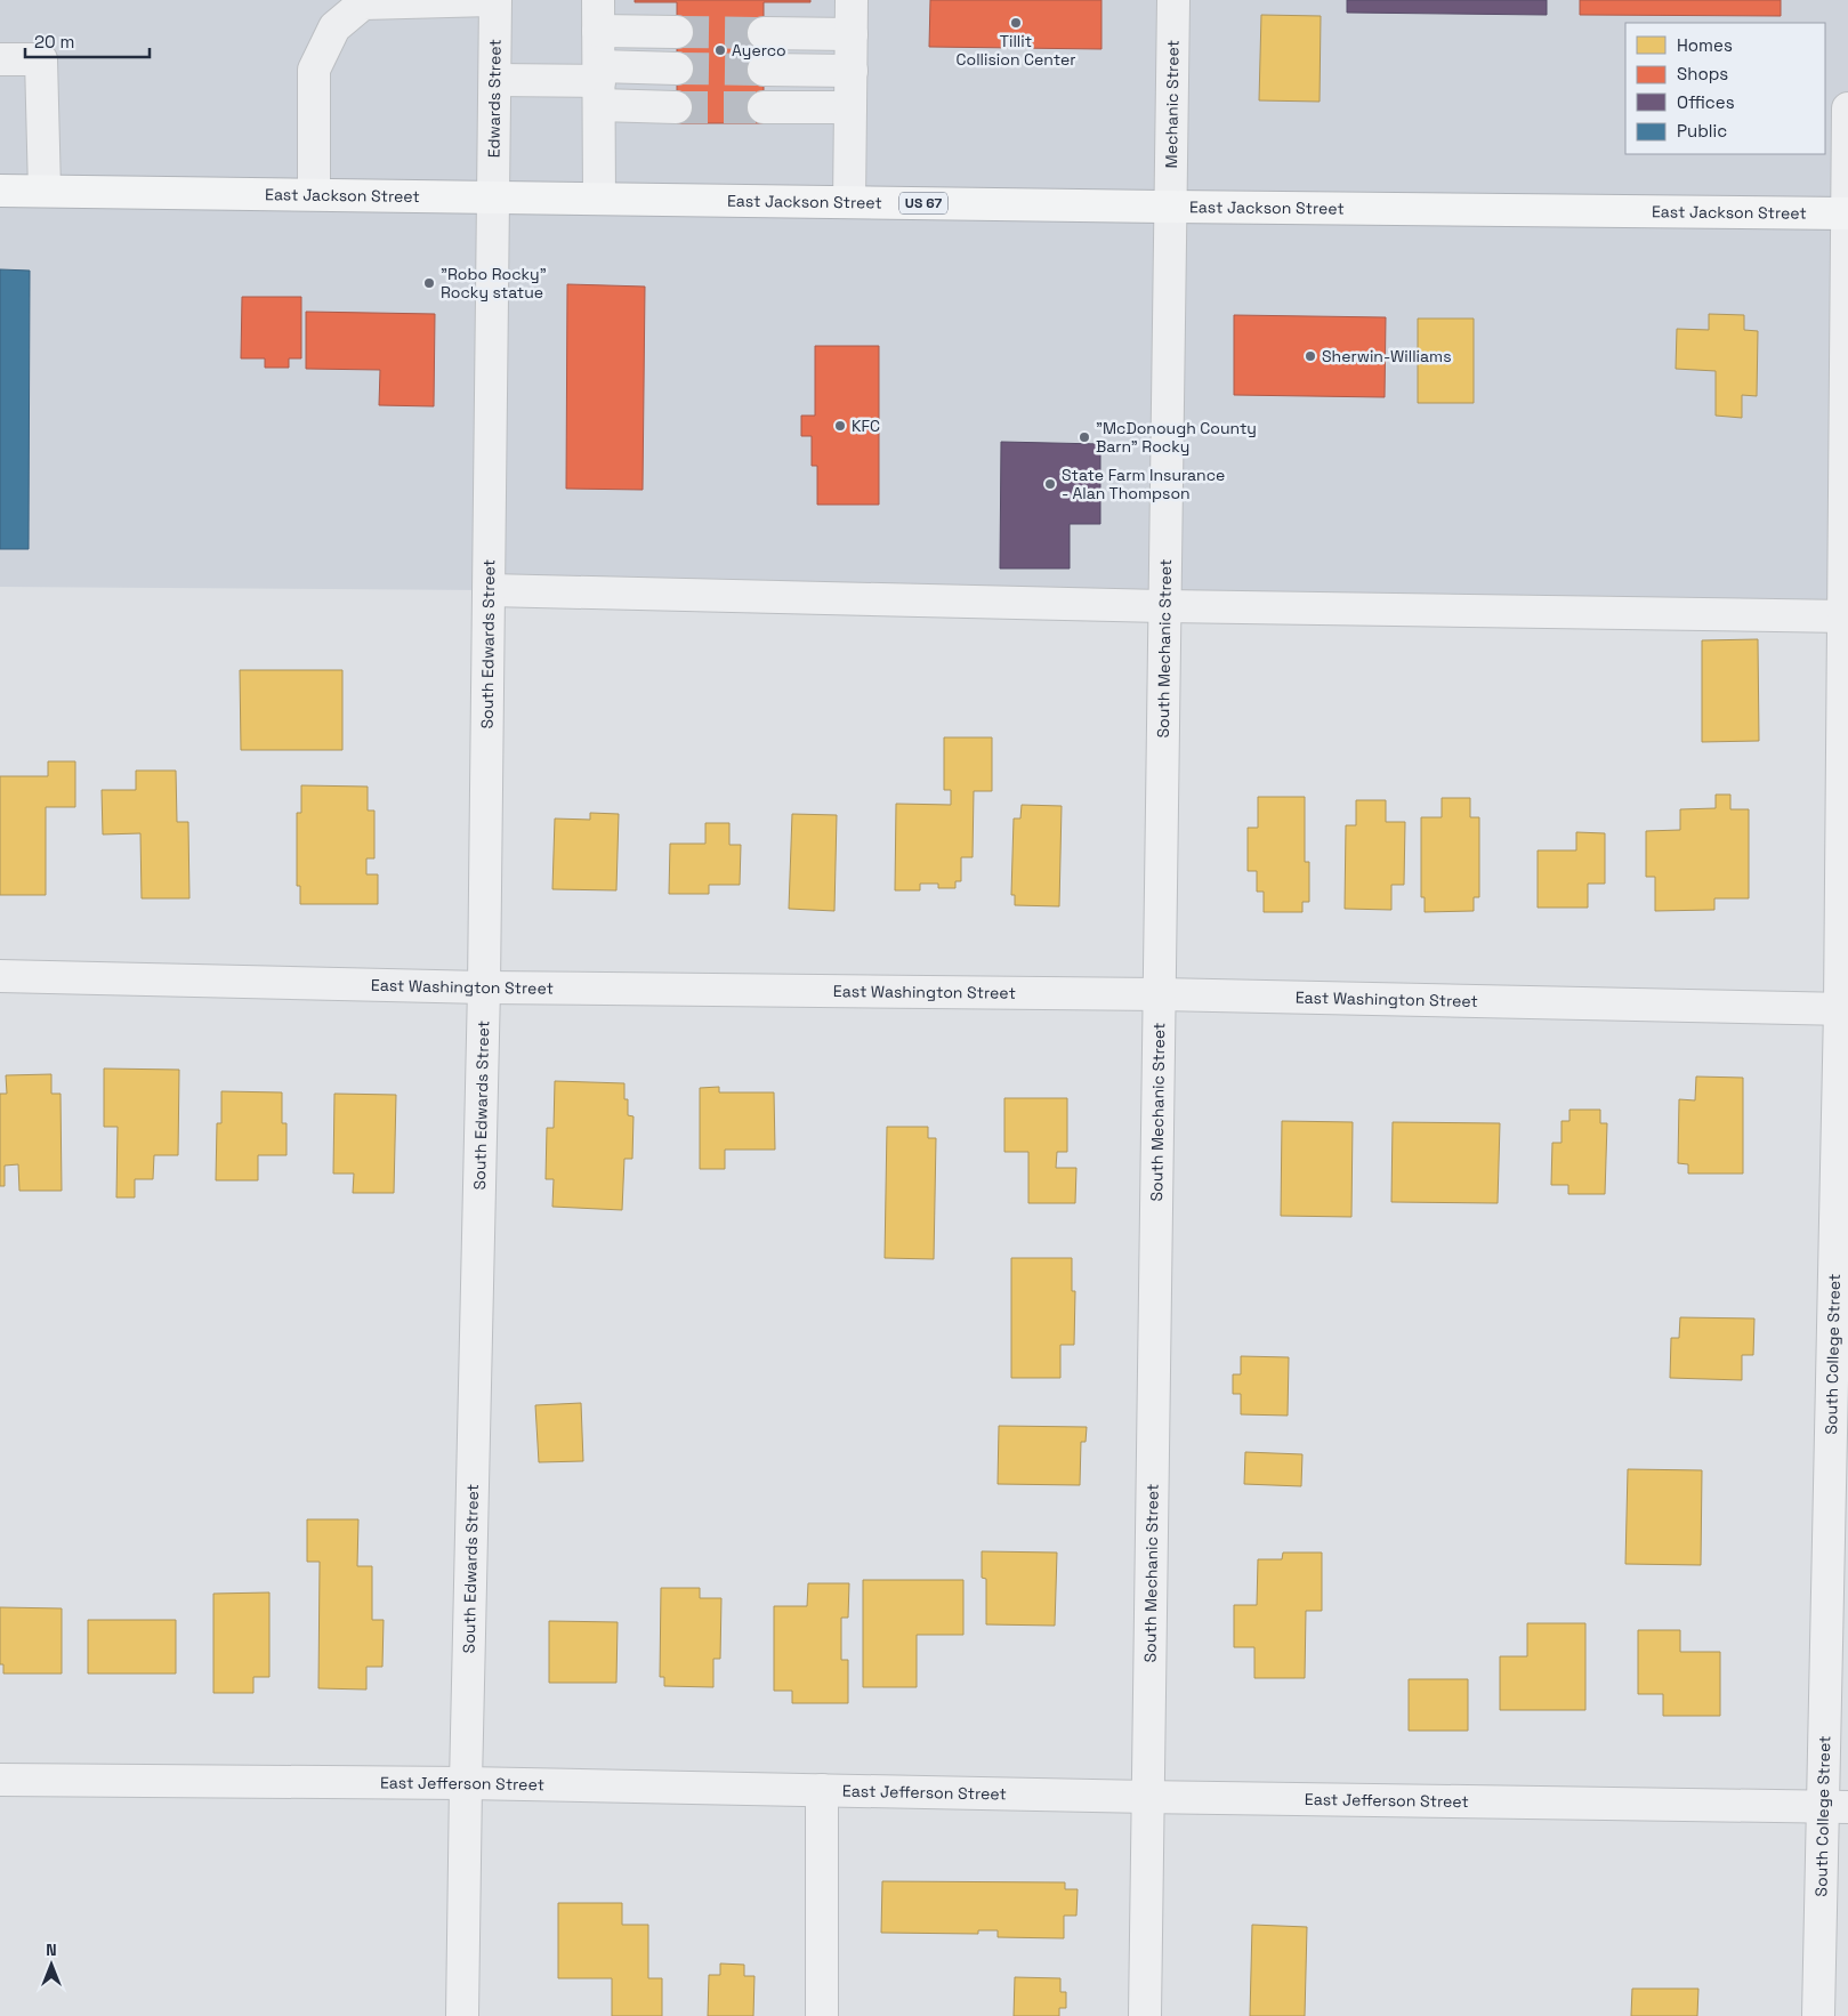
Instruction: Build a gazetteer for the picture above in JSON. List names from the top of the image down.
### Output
{
  "streets": {
    "highway": ["East Jackson Street", "US 67"],
    "street": [
      "Edwards Street",
      "Mechanic Street",
      "South Edwards Street",
      "South Mechanic Street",
      "East Washington Street",
      "South College Street",
      "East Jefferson Street"
    ]
  },
  "crossings": [
    ["Edwards Street", "East Jackson Street"],
    ["Edwards Street", "South Edwards Street"],
    ["Mechanic Street", "East Jackson Street"],
    ["Mechanic Street", "South Mechanic Street"],
    ["East Jackson Street", "South Edwards Street"],
    ["East Jackson Street", "South Mechanic Street"],
    ["East Jackson Street", "South College Street"],
    ["South Edwards Street", "East Washington Street"],
    ["South Edwards Street", "East Jefferson Street"],
    ["South Mechanic Street", "East Washington Street"],
    ["South Mechanic Street", "East Jefferson Street"],
    ["East Washington Street", "South College Street"],
    ["South College Street", "East Jefferson Street"]
  ],
  "places": [
    "Tillit Collision Center",
    "Ayerco",
    "\"Robo Rocky\" Rocky statue",
    "Sherwin-Williams",
    "KFC",
    "\"McDonough County Barn\" Rocky",
    "State Farm Insurance - Alan Thompson"
  ],
  "legend": [
    "Homes",
    "Shops",
    "Offices",
    "Public"
  ],
  "scale_bar": "20 m",
  "north": "top"
}
